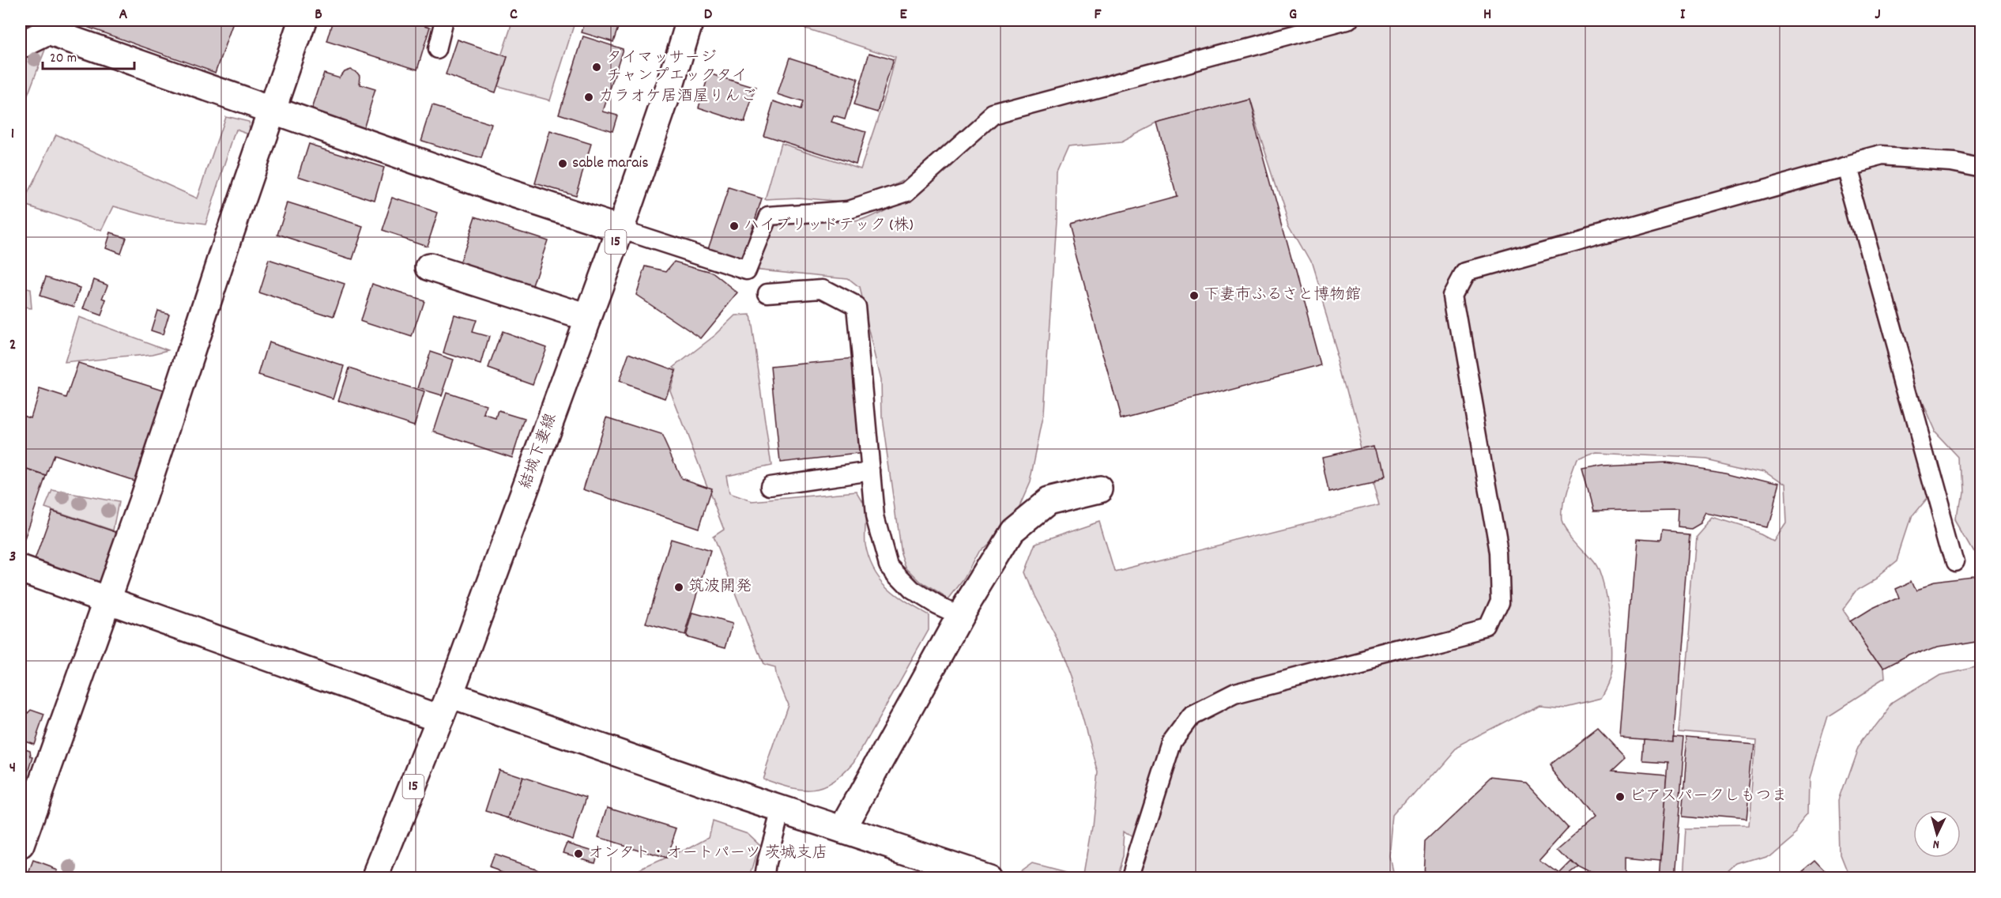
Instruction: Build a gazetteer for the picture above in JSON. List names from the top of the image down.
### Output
{
  "streets": {
    "street": ["15", "結城下妻線"]
  },
  "places": [
    "タイマッサージ チャンプエックタイ",
    "カラオケ居酒屋りんご",
    "sable marais",
    "ハイブリッドテック (株)",
    "下妻市ふるさと博物館",
    "筑波開発",
    "ビアスパークしもつま",
    "オンタト・オートパーツ 茨城支店"
  ],
  "scale_bar": "20 m",
  "north": "bottom",
  "grid": {
    "columns": [
      "A",
      "B",
      "C",
      "D",
      "E",
      "F",
      "G",
      "H",
      "I",
      "J"
    ],
    "rows": [
      "1",
      "2",
      "3",
      "4"
    ]
  }
}
